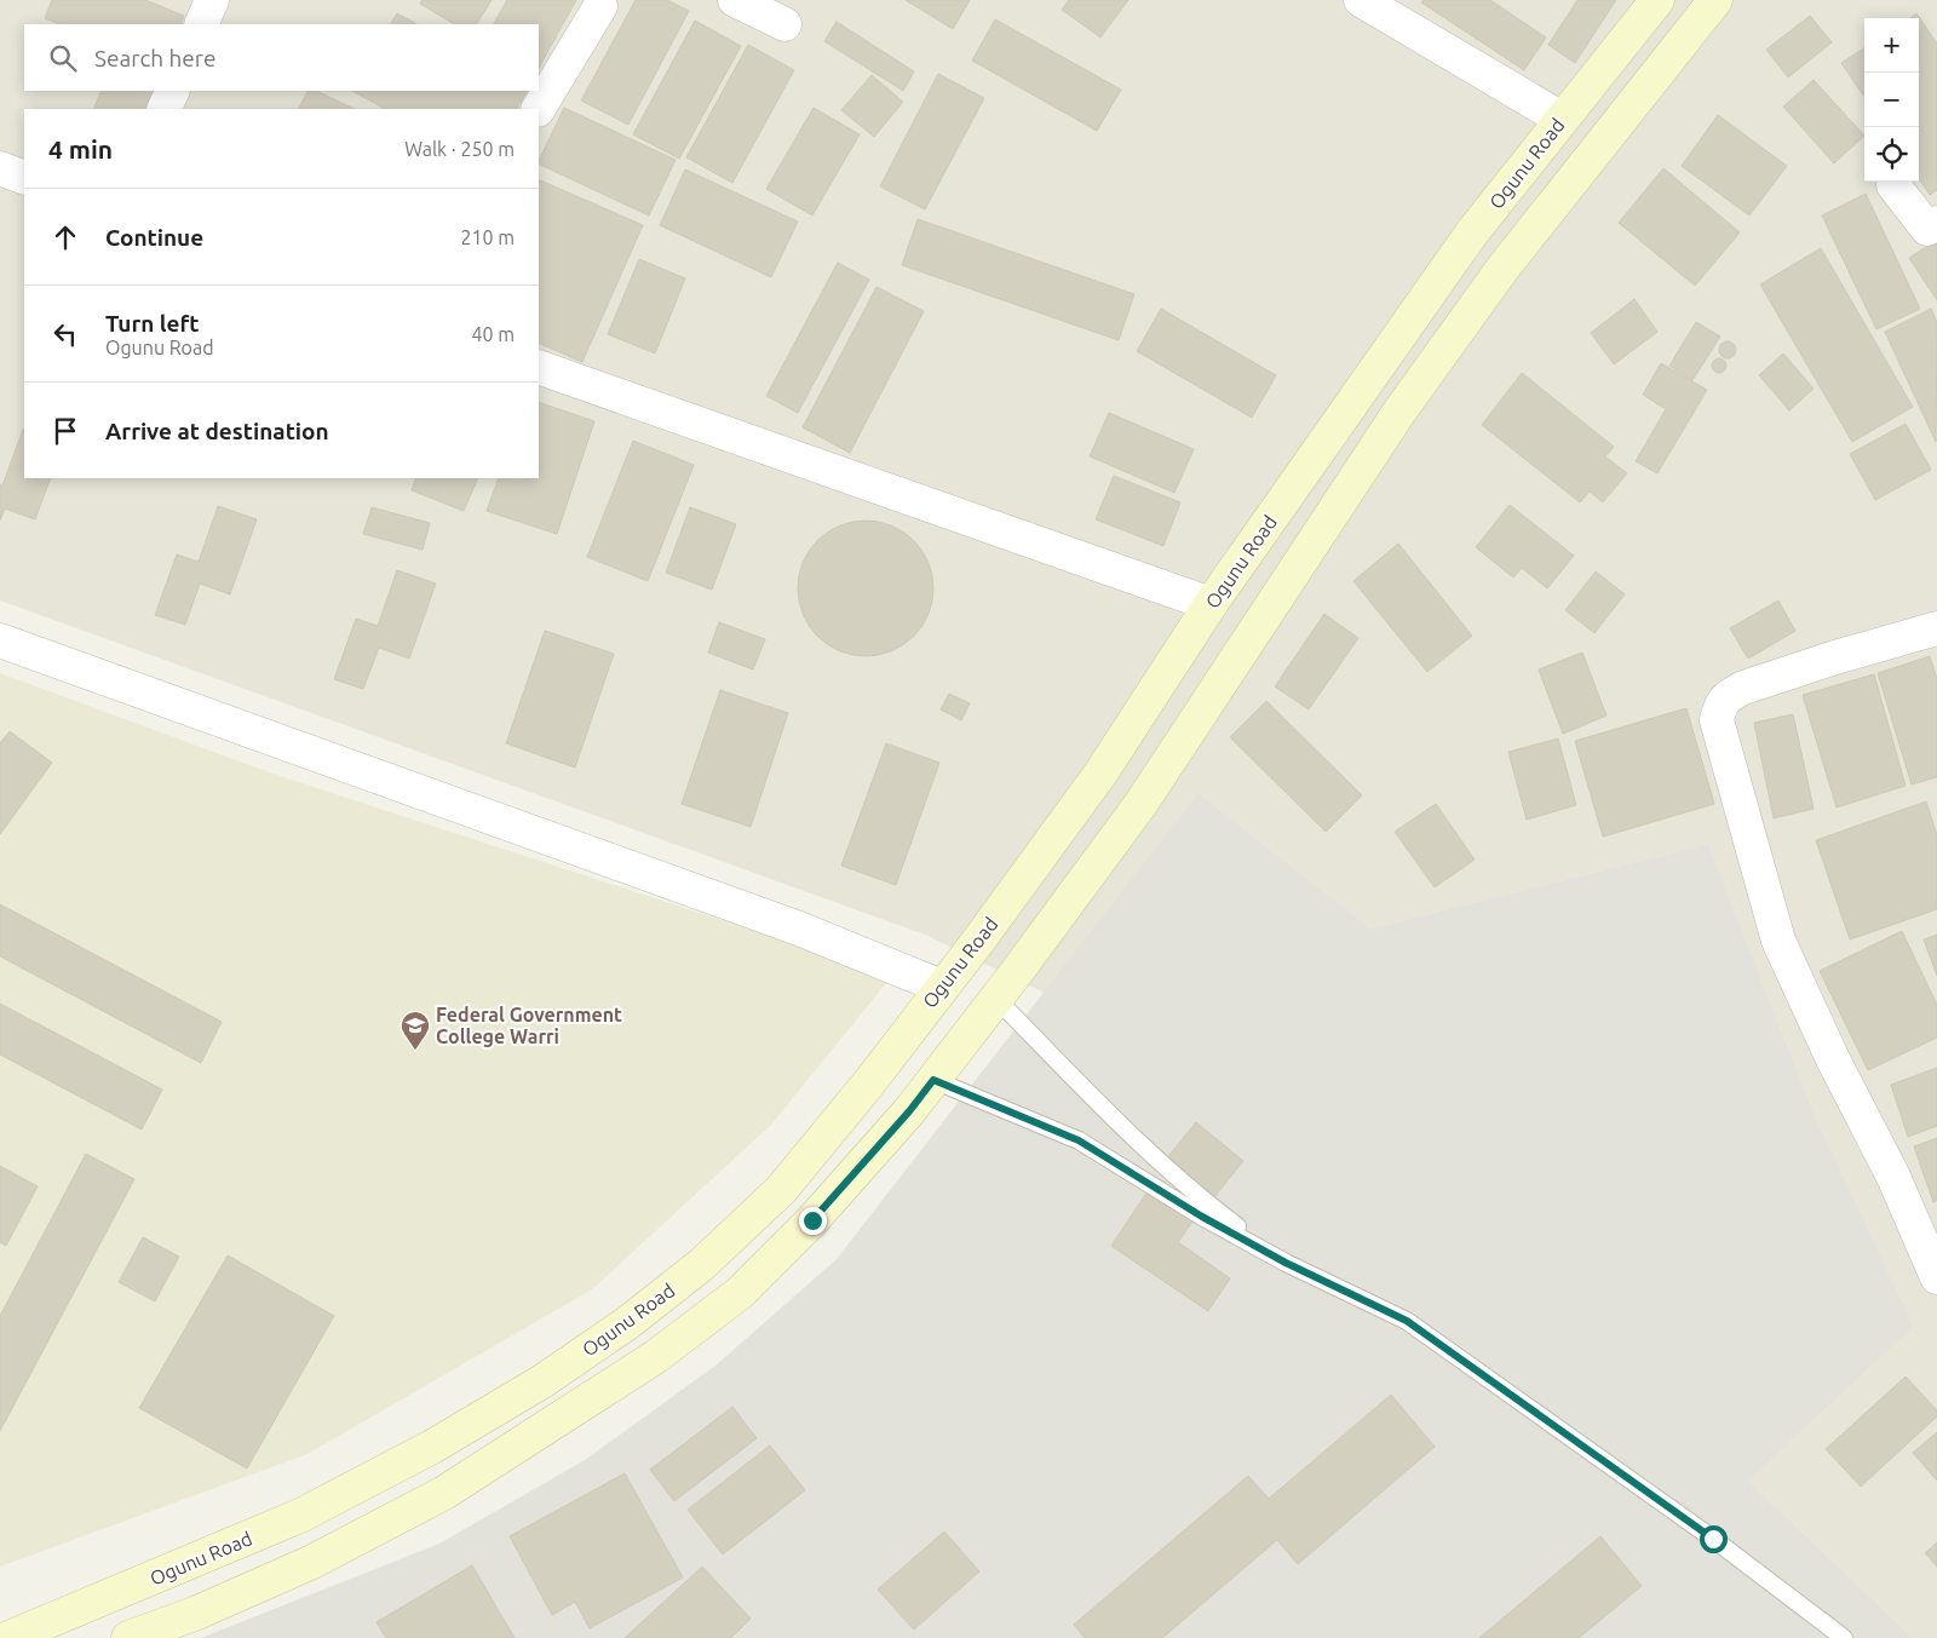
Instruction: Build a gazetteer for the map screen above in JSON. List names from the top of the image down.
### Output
{
  "streets": {
    "main road": ["Ogunu Road"]
  },
  "places": {
    "school or university": ["Federal Government College Warri"]
  },
  "page": {
    "map_buttons": ["+", "−"],
    "search": "Search here",
    "heading": ["4 min", "Walk · 250 m"],
    "list": [
      ["Continue", "210 m"],
      ["Turn left", "Ogunu Road", "40 m"],
      "Arrive at destination"
    ]
  }
}
